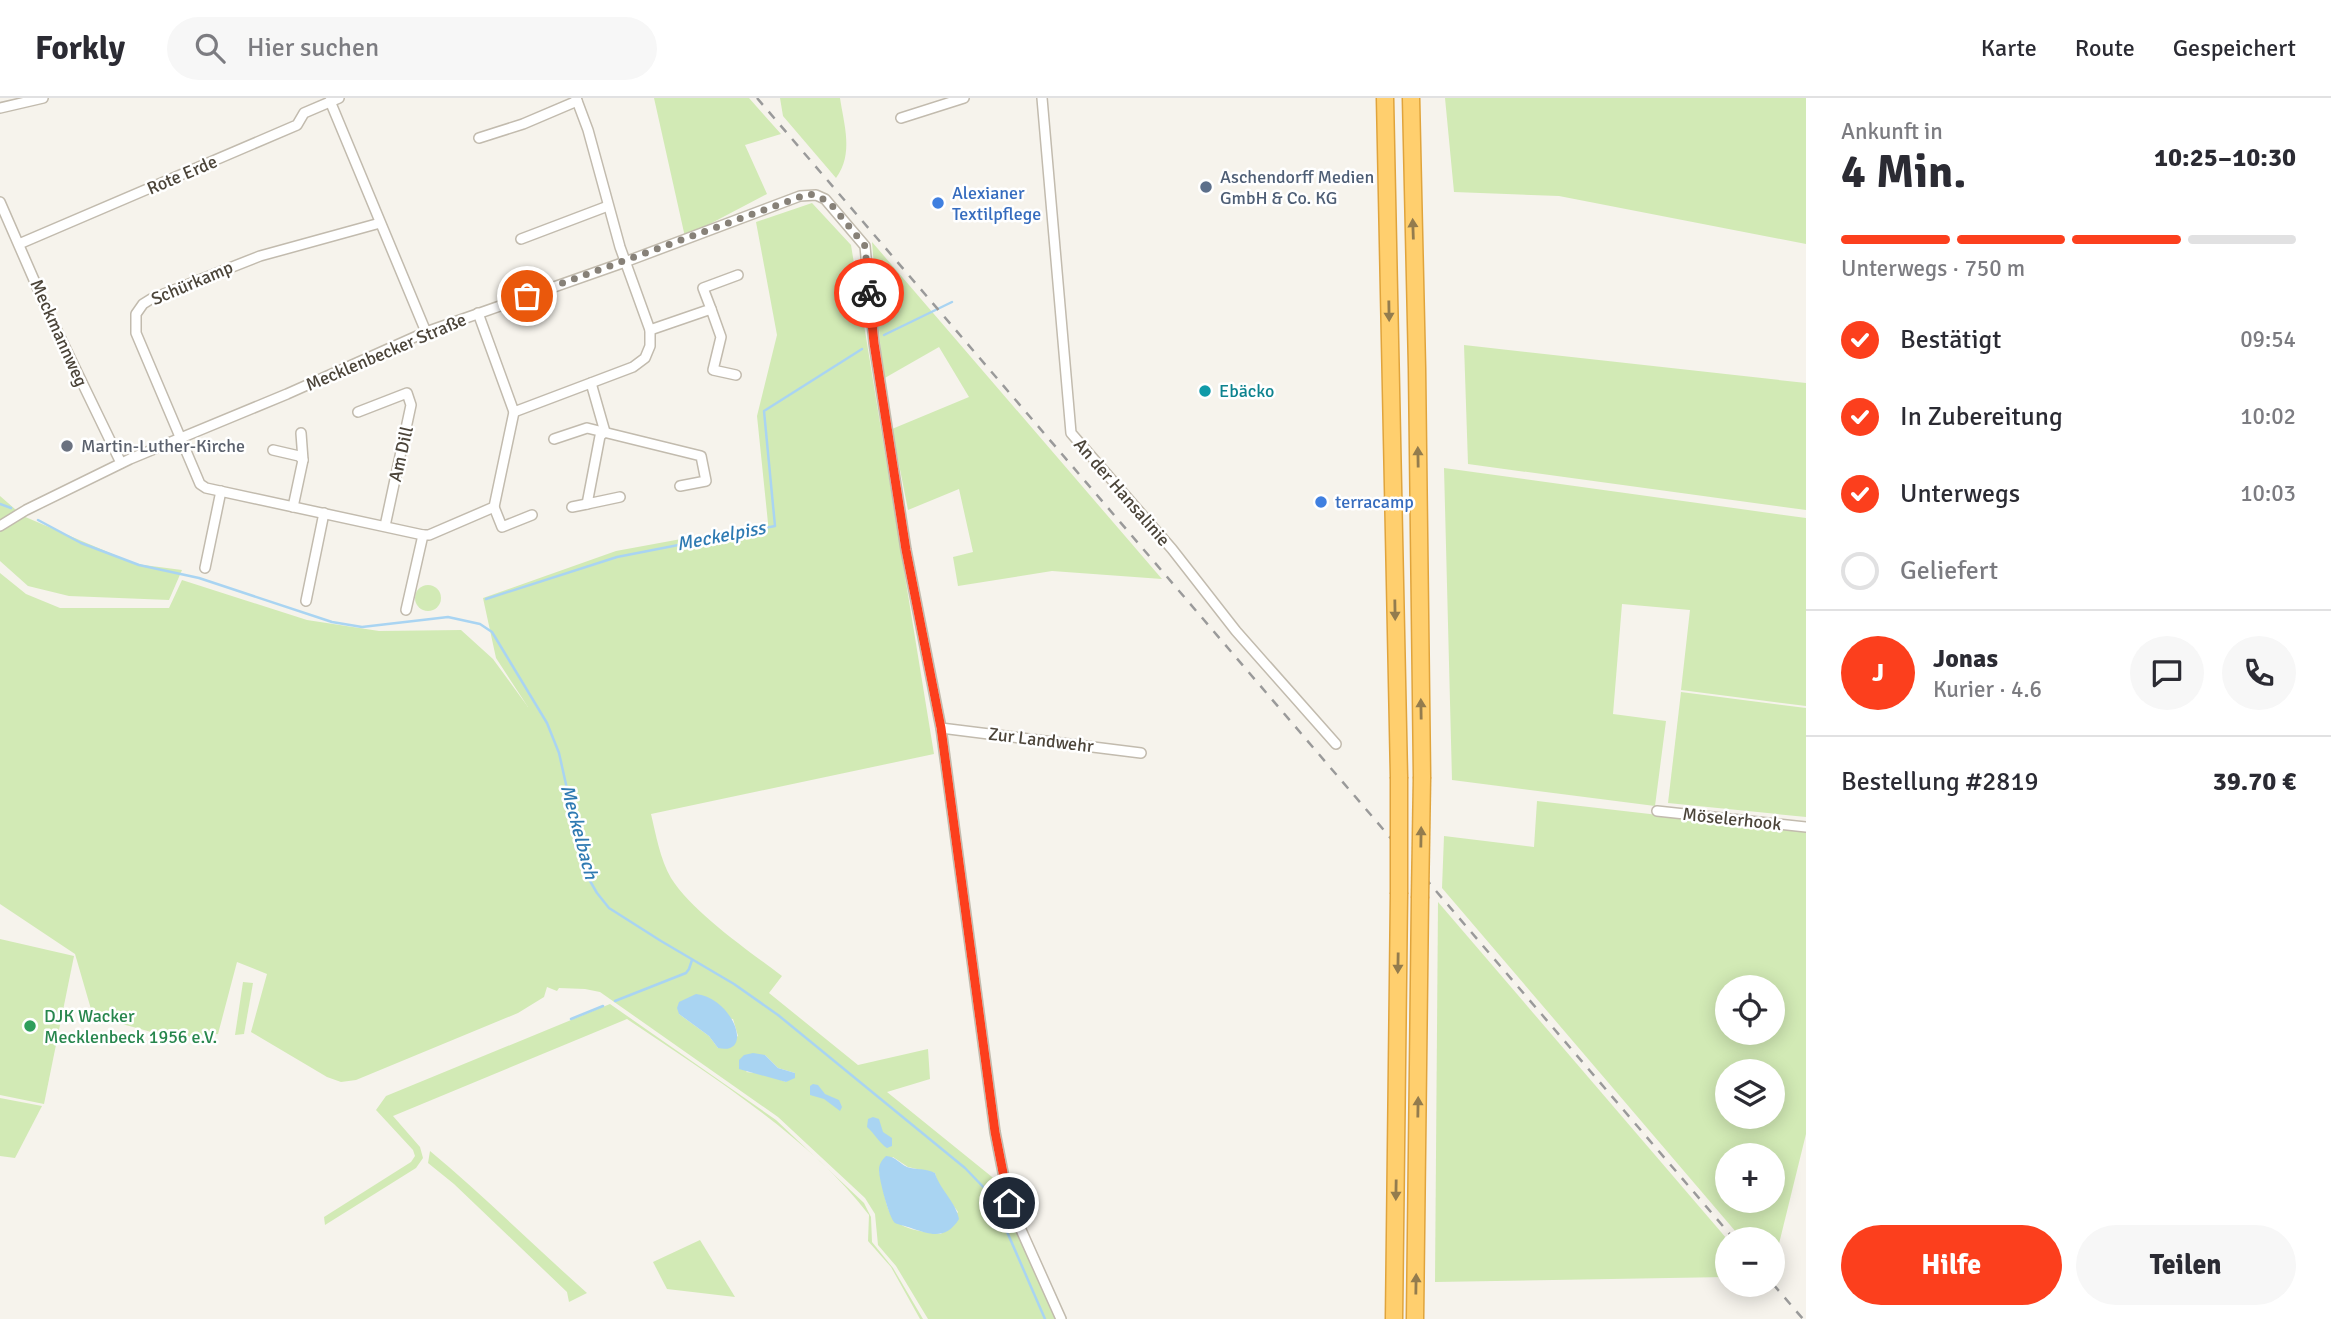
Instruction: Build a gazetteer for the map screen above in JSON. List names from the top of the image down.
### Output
{
  "streets": {
    "street": [
      "Rote Erde",
      "Schürkamp",
      "Meckmannweg",
      "Mecklenbecker Straße",
      "Am Dill",
      "An der Hansalinie",
      "Zur Landwehr",
      "Möselerhook"
    ]
  },
  "crossings": [
    ["Rote Erde", "Meckmannweg"],
    ["Schürkamp", "Mecklenbecker Straße"],
    ["Meckmannweg", "Mecklenbecker Straße"],
    ["Mecklenbecker Straße", "Zur Landwehr"]
  ],
  "water": ["Meckelpiss", "Meckelbach"],
  "places": [
    "Aschendorff Medien GmbH & Co. KG",
    "Alexianer Textilpflege",
    "Ebäcko",
    "Martin-Luther-Kirche",
    "terracamp",
    "DJK Wacker Mecklenbeck 1956 e.V."
  ],
  "page": {
    "header": "Forkly",
    "search": "Hier suchen",
    "nav": ["Karte", "Route", "Gespeichert"],
    "heading": ["4 Min.", "Ankunft in", "10:25–10:30"],
    "panel": [
      "Jonas",
      "Kurier · 4.6",
      "Bestellung #2819",
      "39.70 €"
    ],
    "bar": "Unterwegs · 750 m",
    "list": [
      ["Bestätigt", "09:54"],
      ["In Zubereitung", "10:02"],
      ["Unterwegs", "10:03"],
      "Geliefert"
    ],
    "round": "J",
    "map_buttons": ["+", "−"],
    "buttons": ["Hilfe", "Teilen"]
  }
}
